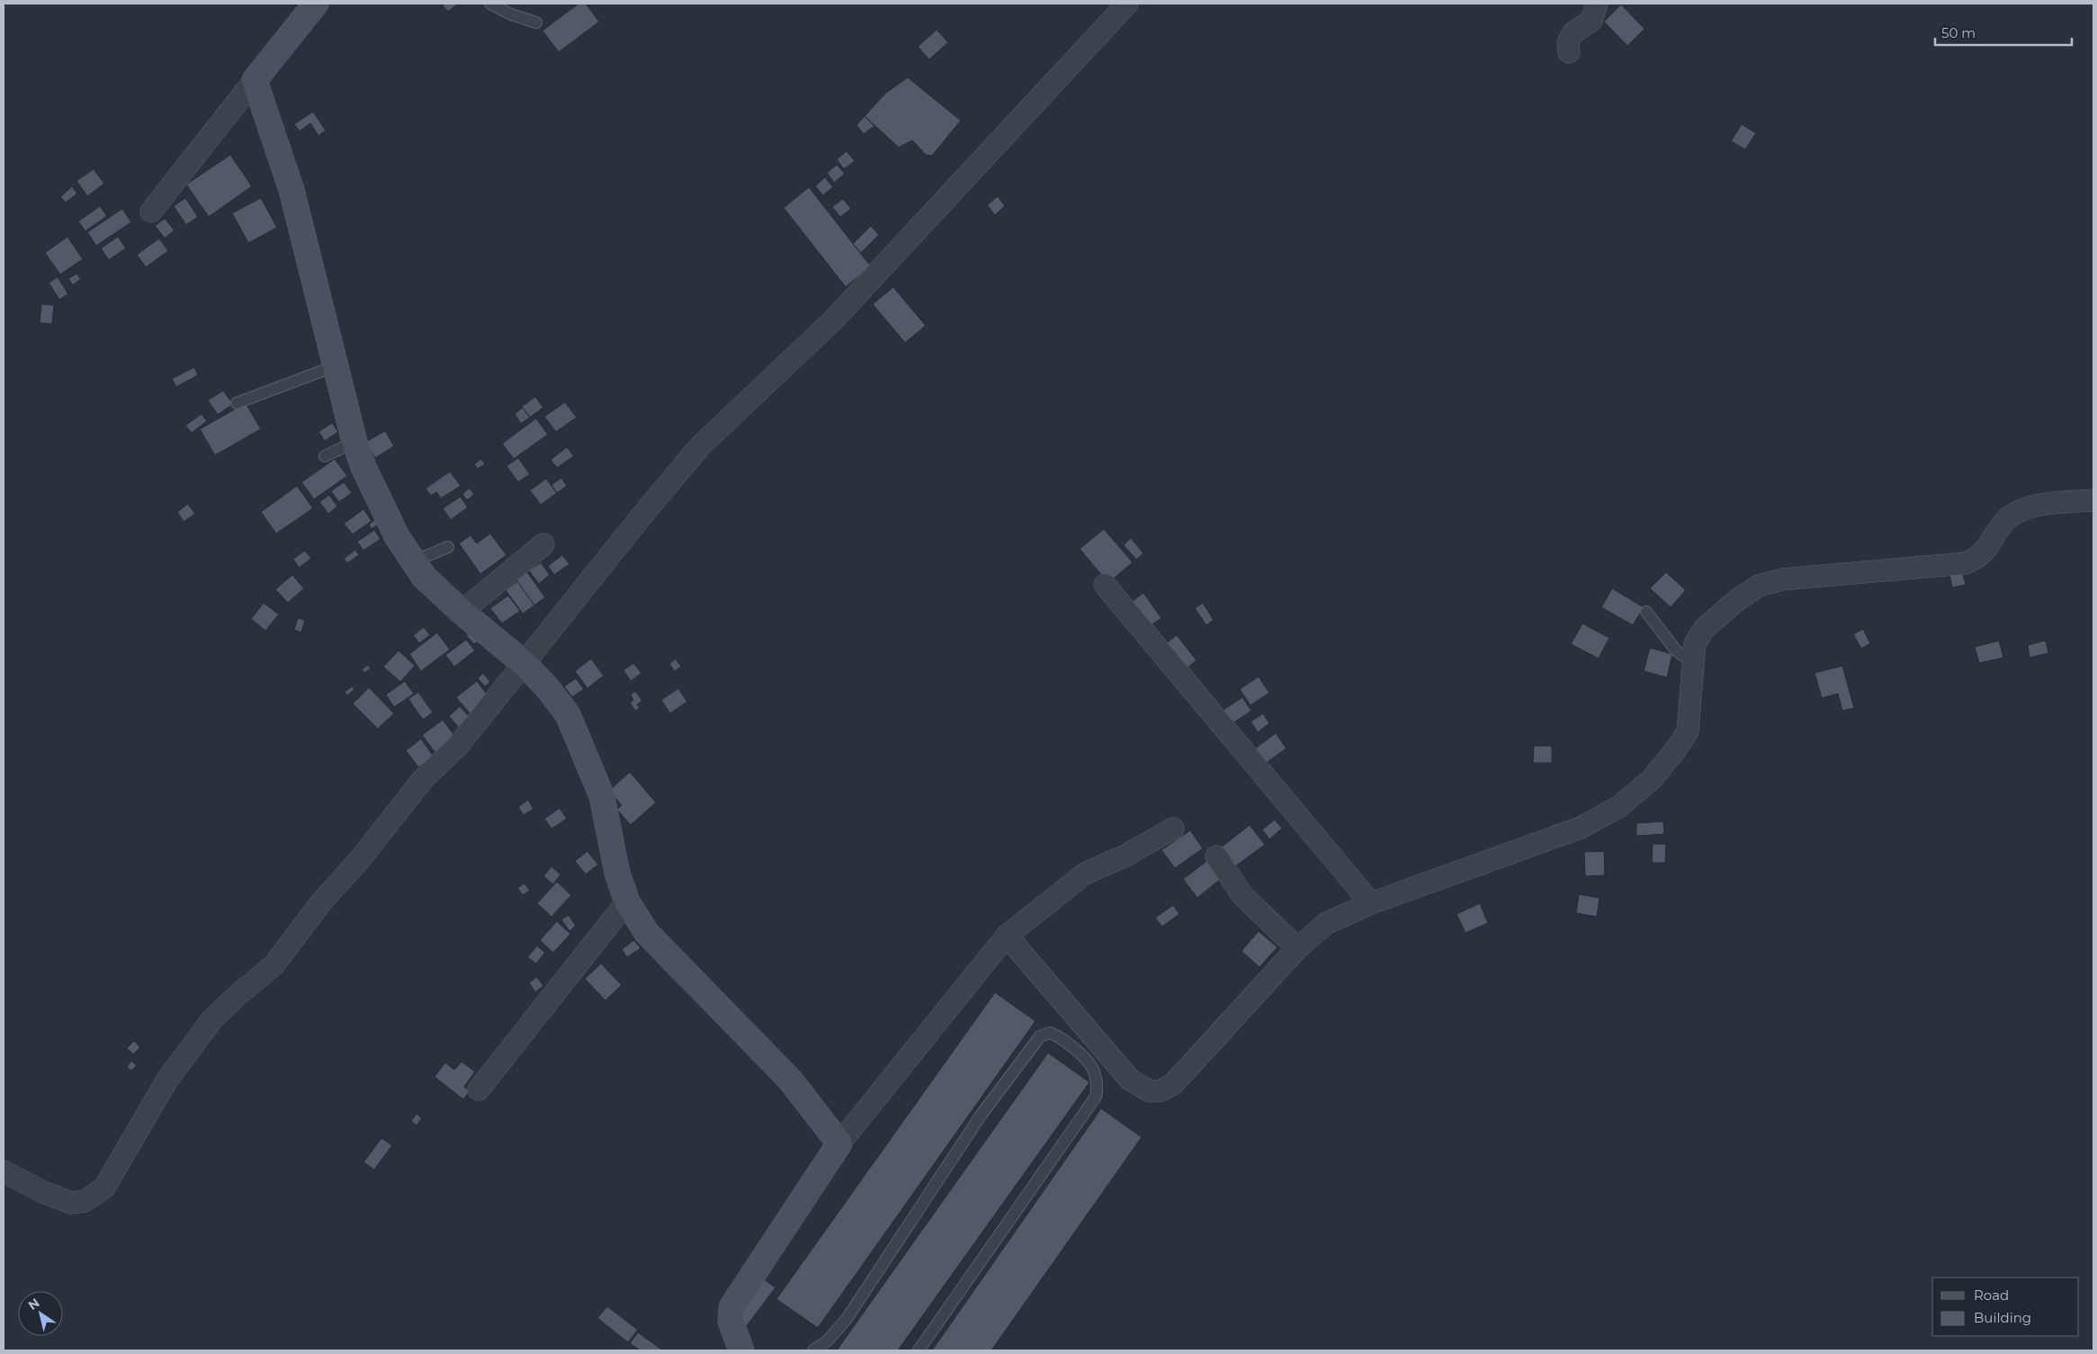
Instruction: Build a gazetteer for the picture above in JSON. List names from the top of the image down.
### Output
{
  "legend": ["Road", "Building"],
  "scale_bar": "50 m",
  "north": "top left"
}
